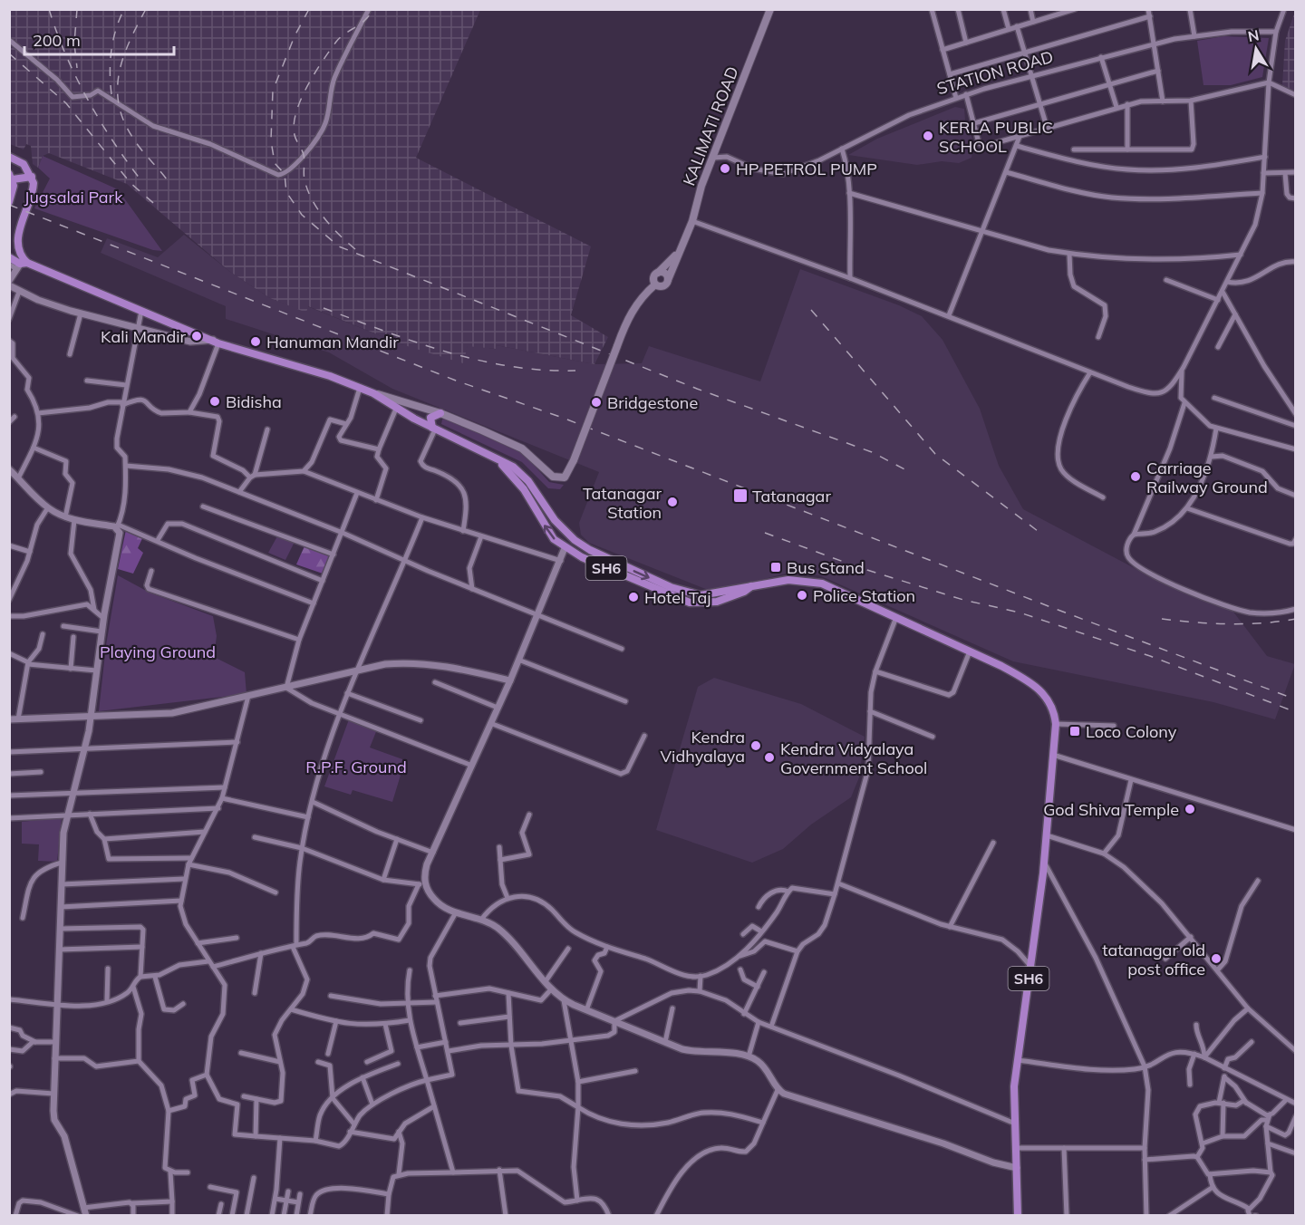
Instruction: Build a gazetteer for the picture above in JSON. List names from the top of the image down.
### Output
{
  "streets": {
    "main road": ["KALIMATI ROAD", "SH6"],
    "street": ["STATION ROAD"]
  },
  "crossings": [
    ["STATION ROAD", "KALIMATI ROAD"]
  ],
  "parks": ["Jugsalai Park", "Playing Ground", "R.P.F. Ground"],
  "places": {
    "other": [
      "KERLA PUBLIC SCHOOL",
      "HP PETROL PUMP",
      "Kali Mandir",
      "Hanuman Mandir",
      "Bidisha",
      "Bridgestone",
      "Carriage Railway Ground",
      "Tatanagar Station",
      "Police Station",
      "Hotel Taj",
      "Kendra Vidhyalaya",
      "Kendra Vidyalaya Government School",
      "God Shiva Temple",
      "tatanagar old post office"
    ],
    "transit": ["Tatanagar", "Bus Stand", "Loco Colony"]
  },
  "scale_bar": "200 m",
  "north": "top"
}
